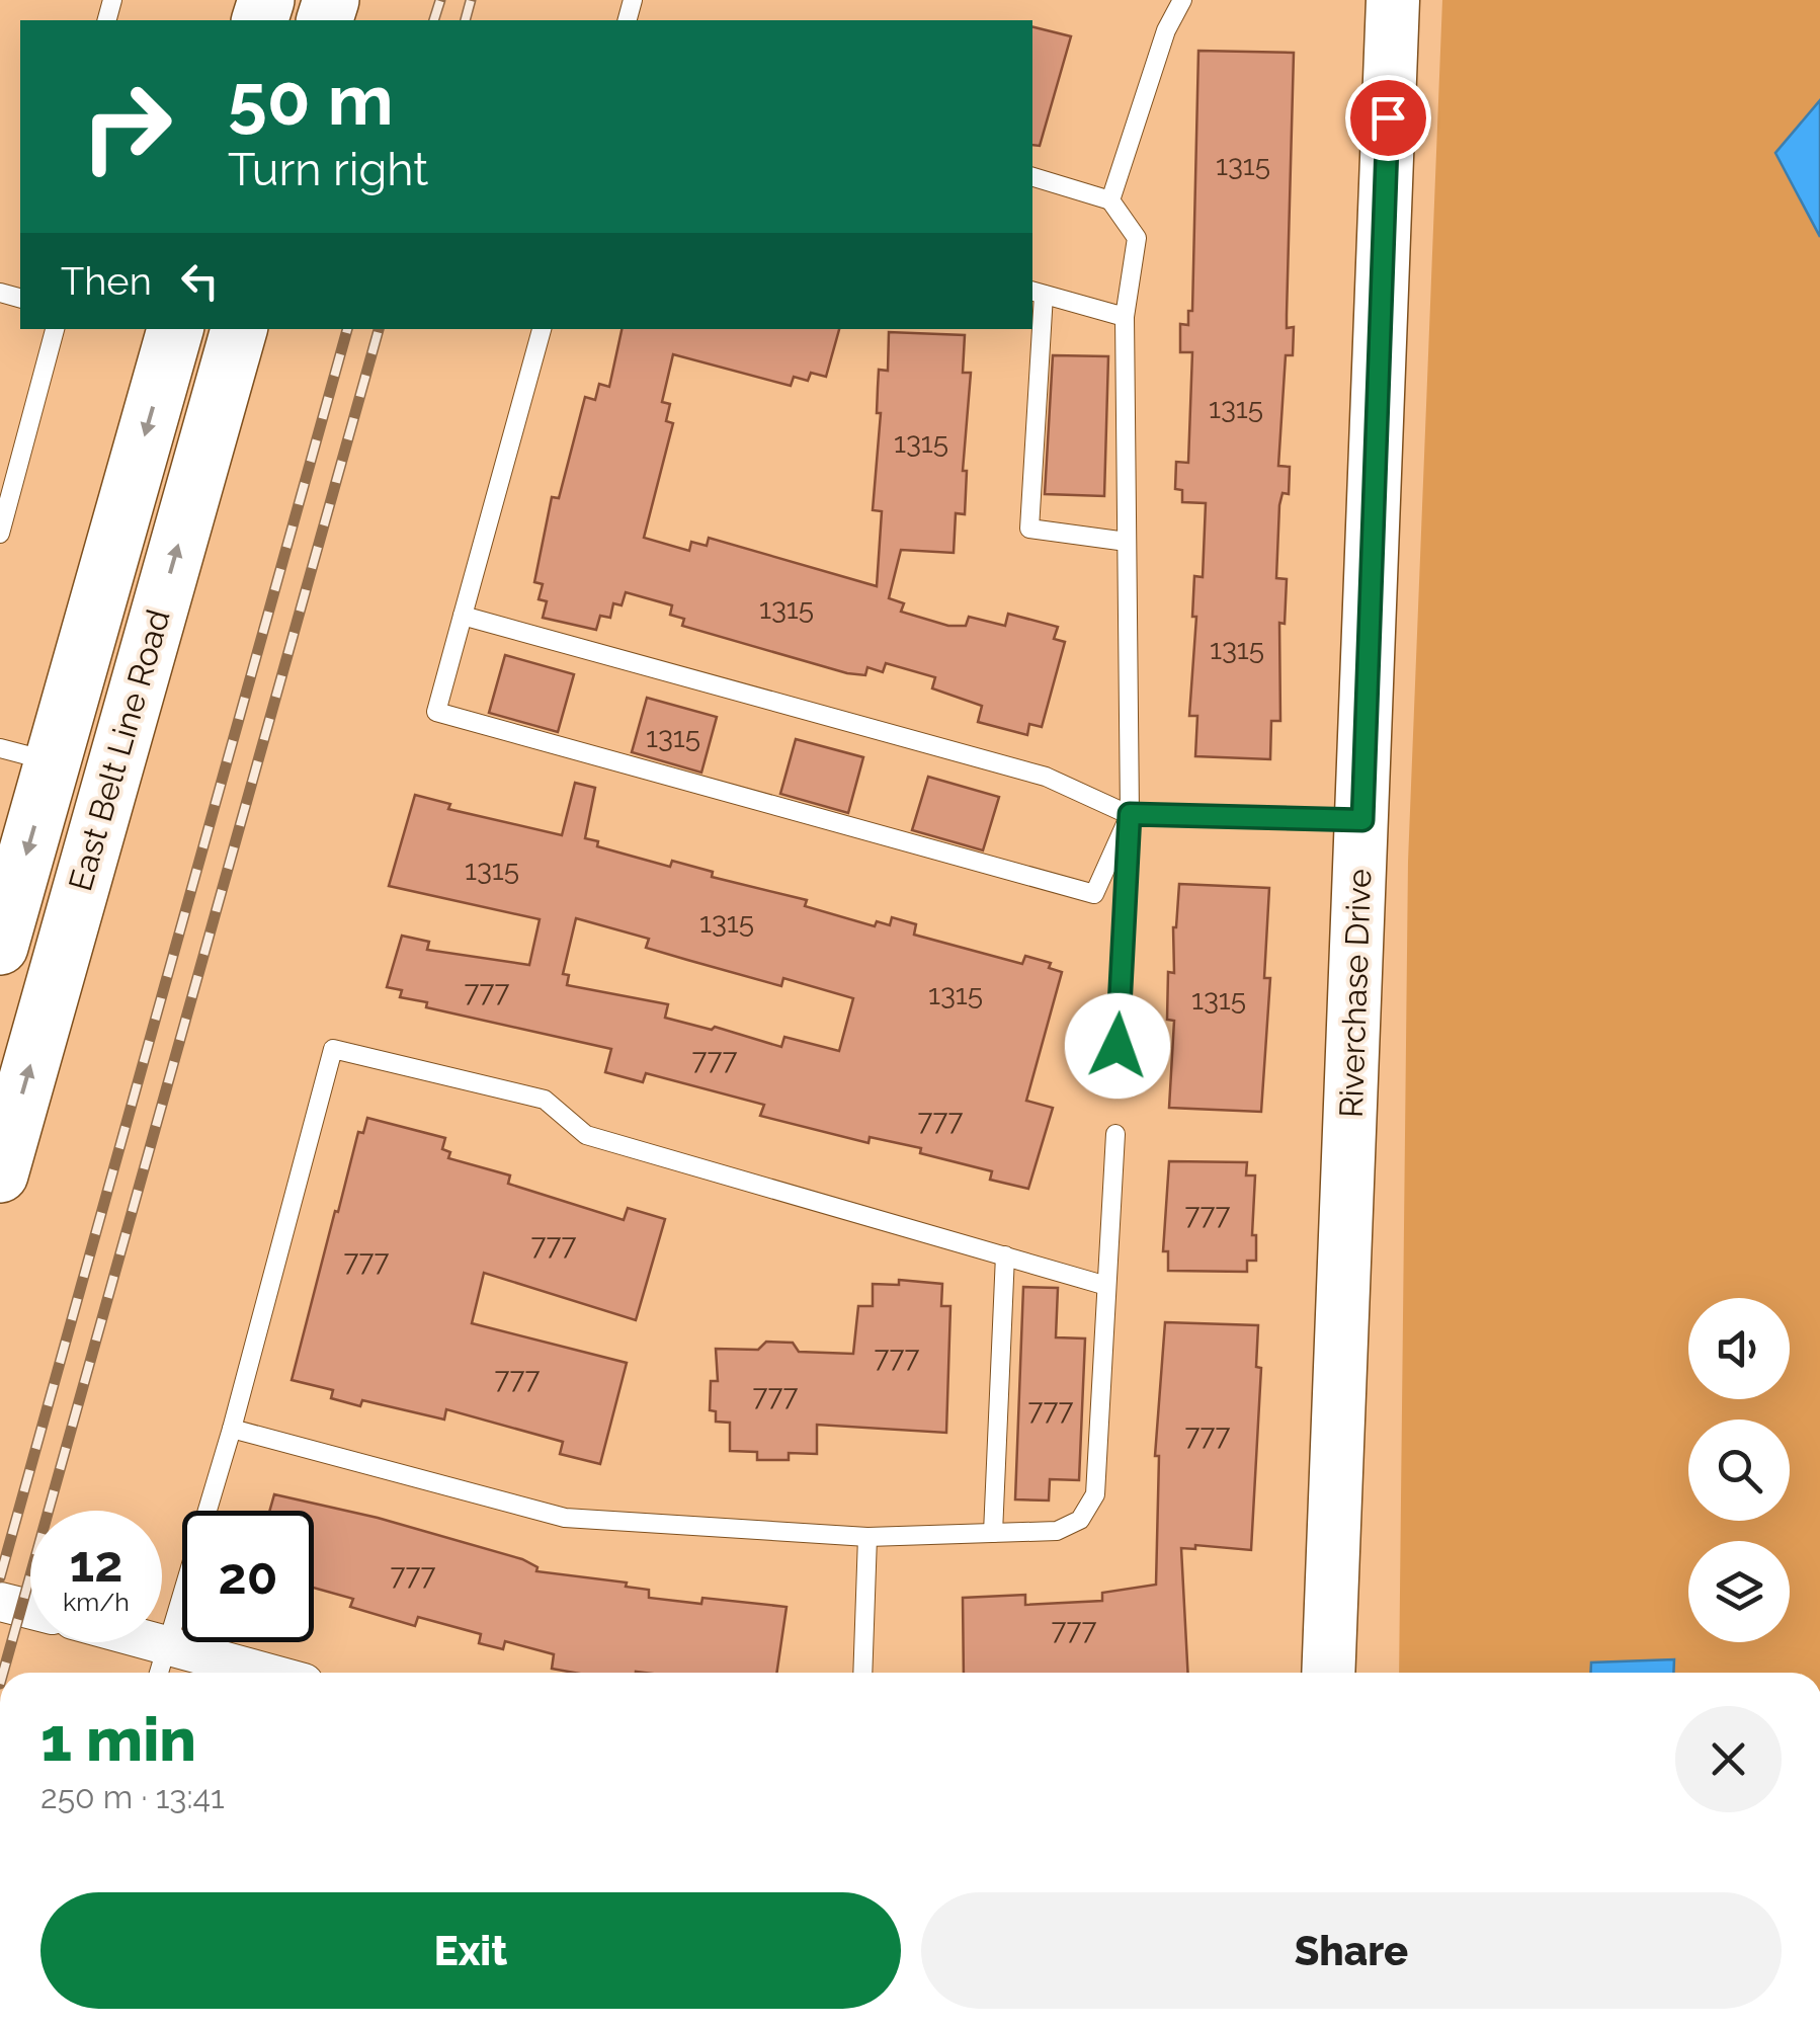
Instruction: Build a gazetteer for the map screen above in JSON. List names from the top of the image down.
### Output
{
  "streets": {
    "main road": ["East Belt Line Road"],
    "street": ["Riverchase Drive"]
  },
  "house_numbers": [
    "1315",
    "1315",
    "1315",
    "1315",
    "1315",
    "1315",
    "1315",
    "1315",
    "777",
    "1315",
    "1315",
    "777",
    "777",
    "777",
    "777",
    "777",
    "777",
    "777",
    "777",
    "777",
    "777",
    "777",
    "777"
  ],
  "page": {
    "turn": ["50 m", "Turn right"],
    "then": "Then",
    "speed": "12 km/h",
    "limit": "20",
    "heading": ["1 min", "250 m · 13:41"],
    "buttons": ["Exit", "Share"]
  }
}
